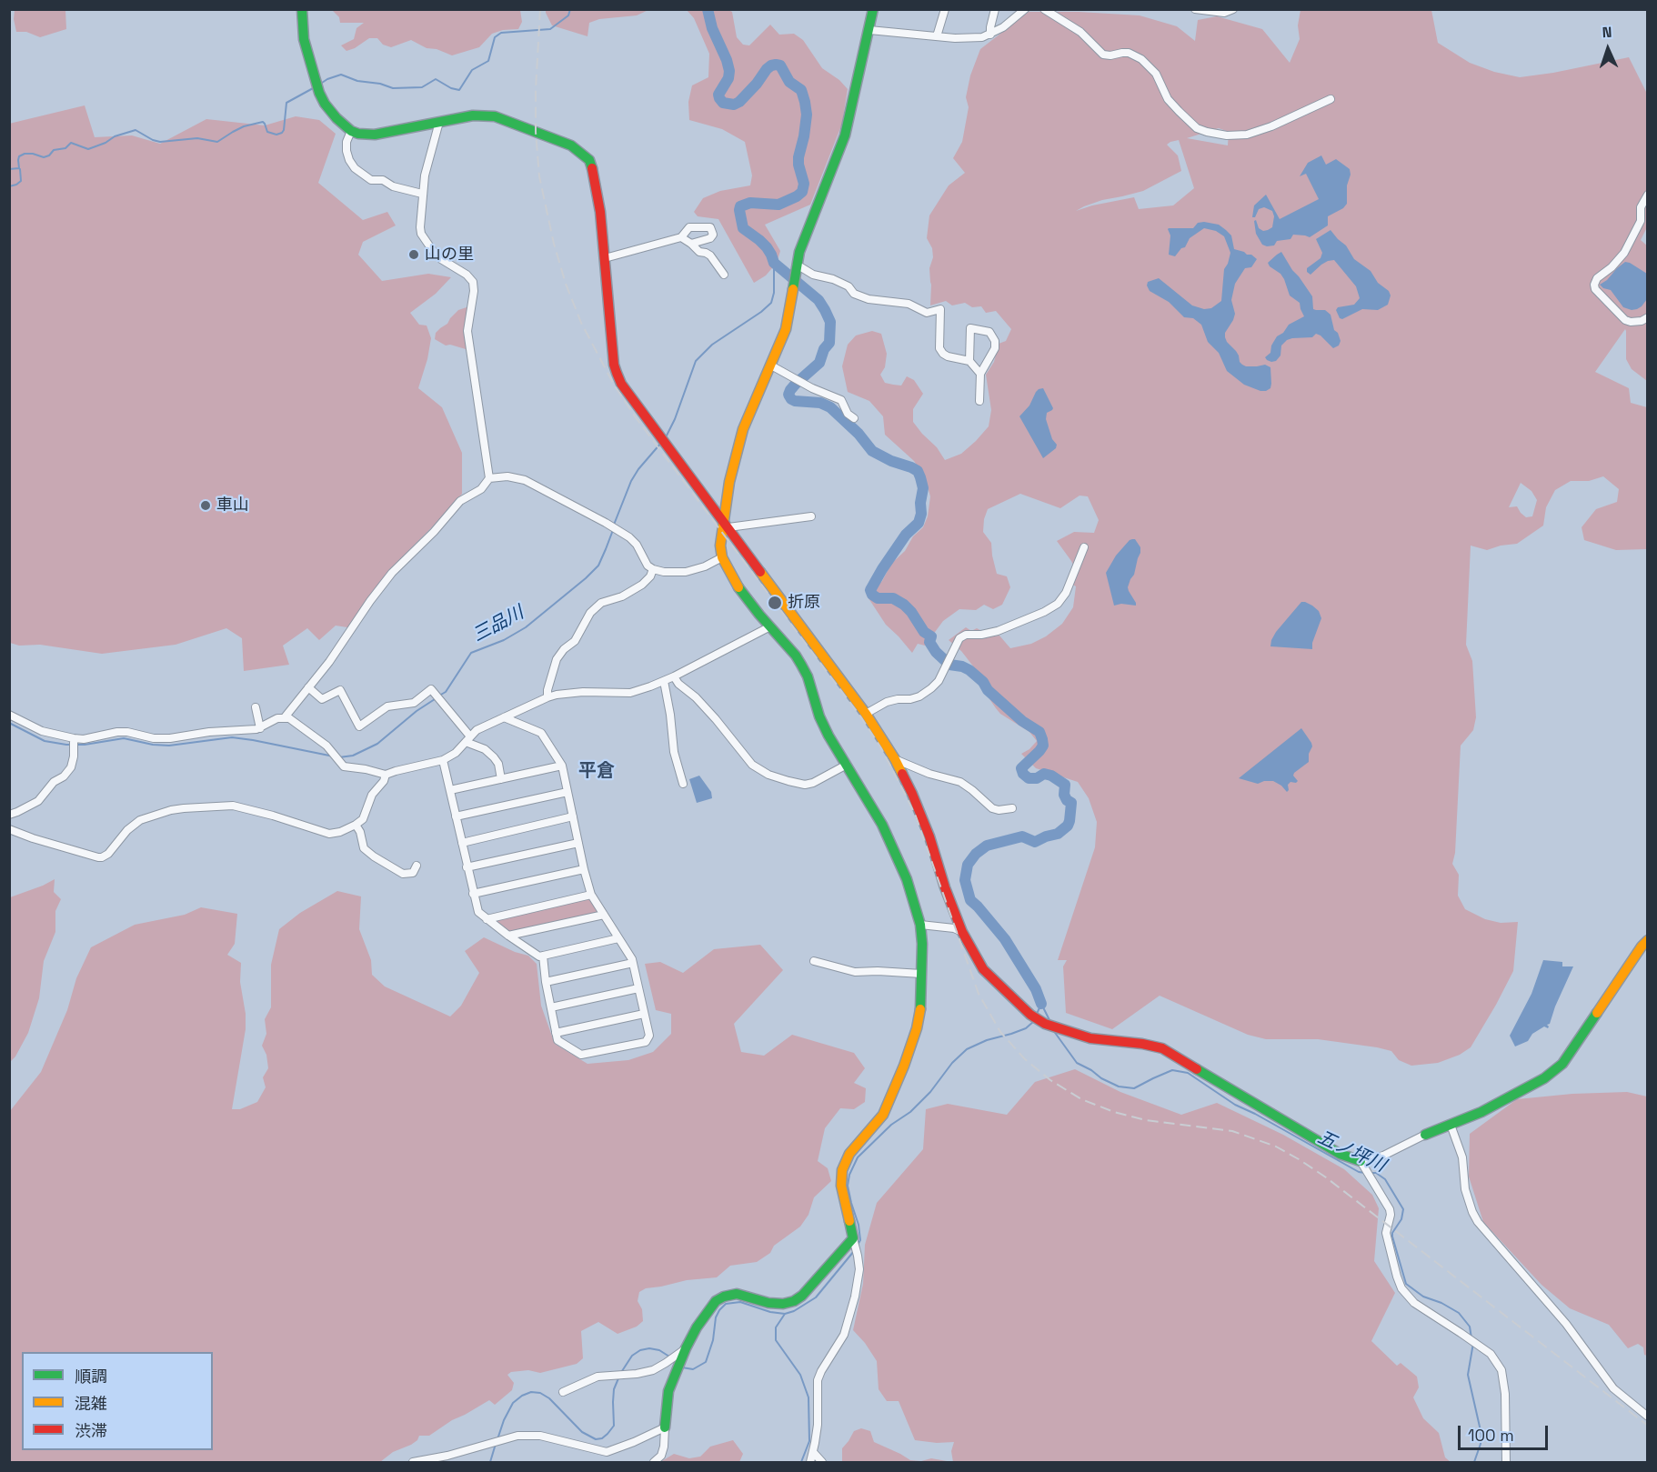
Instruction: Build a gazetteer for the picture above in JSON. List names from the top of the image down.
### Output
{
  "districts": ["平倉"],
  "water": ["三品川", "五ノ坪川"],
  "places": ["山の里", "車山", "折原"],
  "legend": ["順調", "混雑", "渋滞"],
  "scale_bar": "100 m",
  "north": "top"
}
